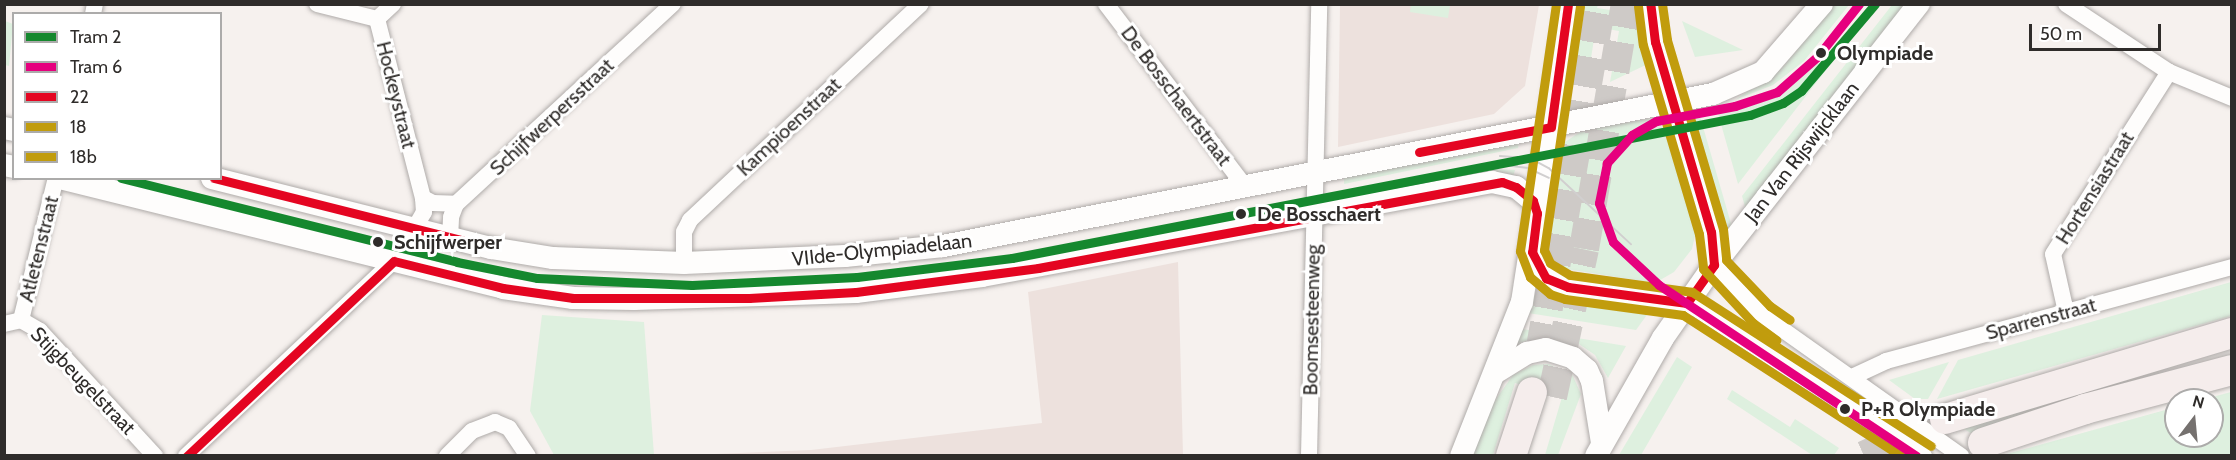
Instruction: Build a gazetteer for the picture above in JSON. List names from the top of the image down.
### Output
{
  "streets": {
    "main road": ["Jan Van Rijswijcklaan", "VIIde-Olympiadelaan"],
    "street": [
      "Hockeystraat",
      "De Bosschaertstraat",
      "Schijfwerpersstraat",
      "Kampioenstraat",
      "Hortensiastraat",
      "Atletenstraat",
      "Sparrenstraat",
      "Boomsesteenweg",
      "Stijgbeugelstraat"
    ]
  },
  "crossings": [
    ["Hockeystraat", "VIIde-Olympiadelaan"],
    ["De Bosschaertstraat", "VIIde-Olympiadelaan"],
    ["Kampioenstraat", "VIIde-Olympiadelaan"],
    ["Jan Van Rijswijcklaan", "VIIde-Olympiadelaan"],
    ["Hortensiastraat", "Sparrenstraat"],
    ["Atletenstraat", "Stijgbeugelstraat"],
    ["VIIde-Olympiadelaan", "Boomsesteenweg"]
  ],
  "places": [
    "Olympiade",
    "De Bosschaert",
    "Schijfwerper",
    "P+R Olympiade"
  ],
  "lines": [
    "tram line 2",
    "tram line 6",
    "transit line 22",
    "transit line 18",
    "transit line 18b"
  ],
  "legend": [
    "Tram 2",
    "Tram 6",
    "22",
    "18",
    "18b"
  ],
  "scale_bar": "50 m",
  "north": "top"
}
